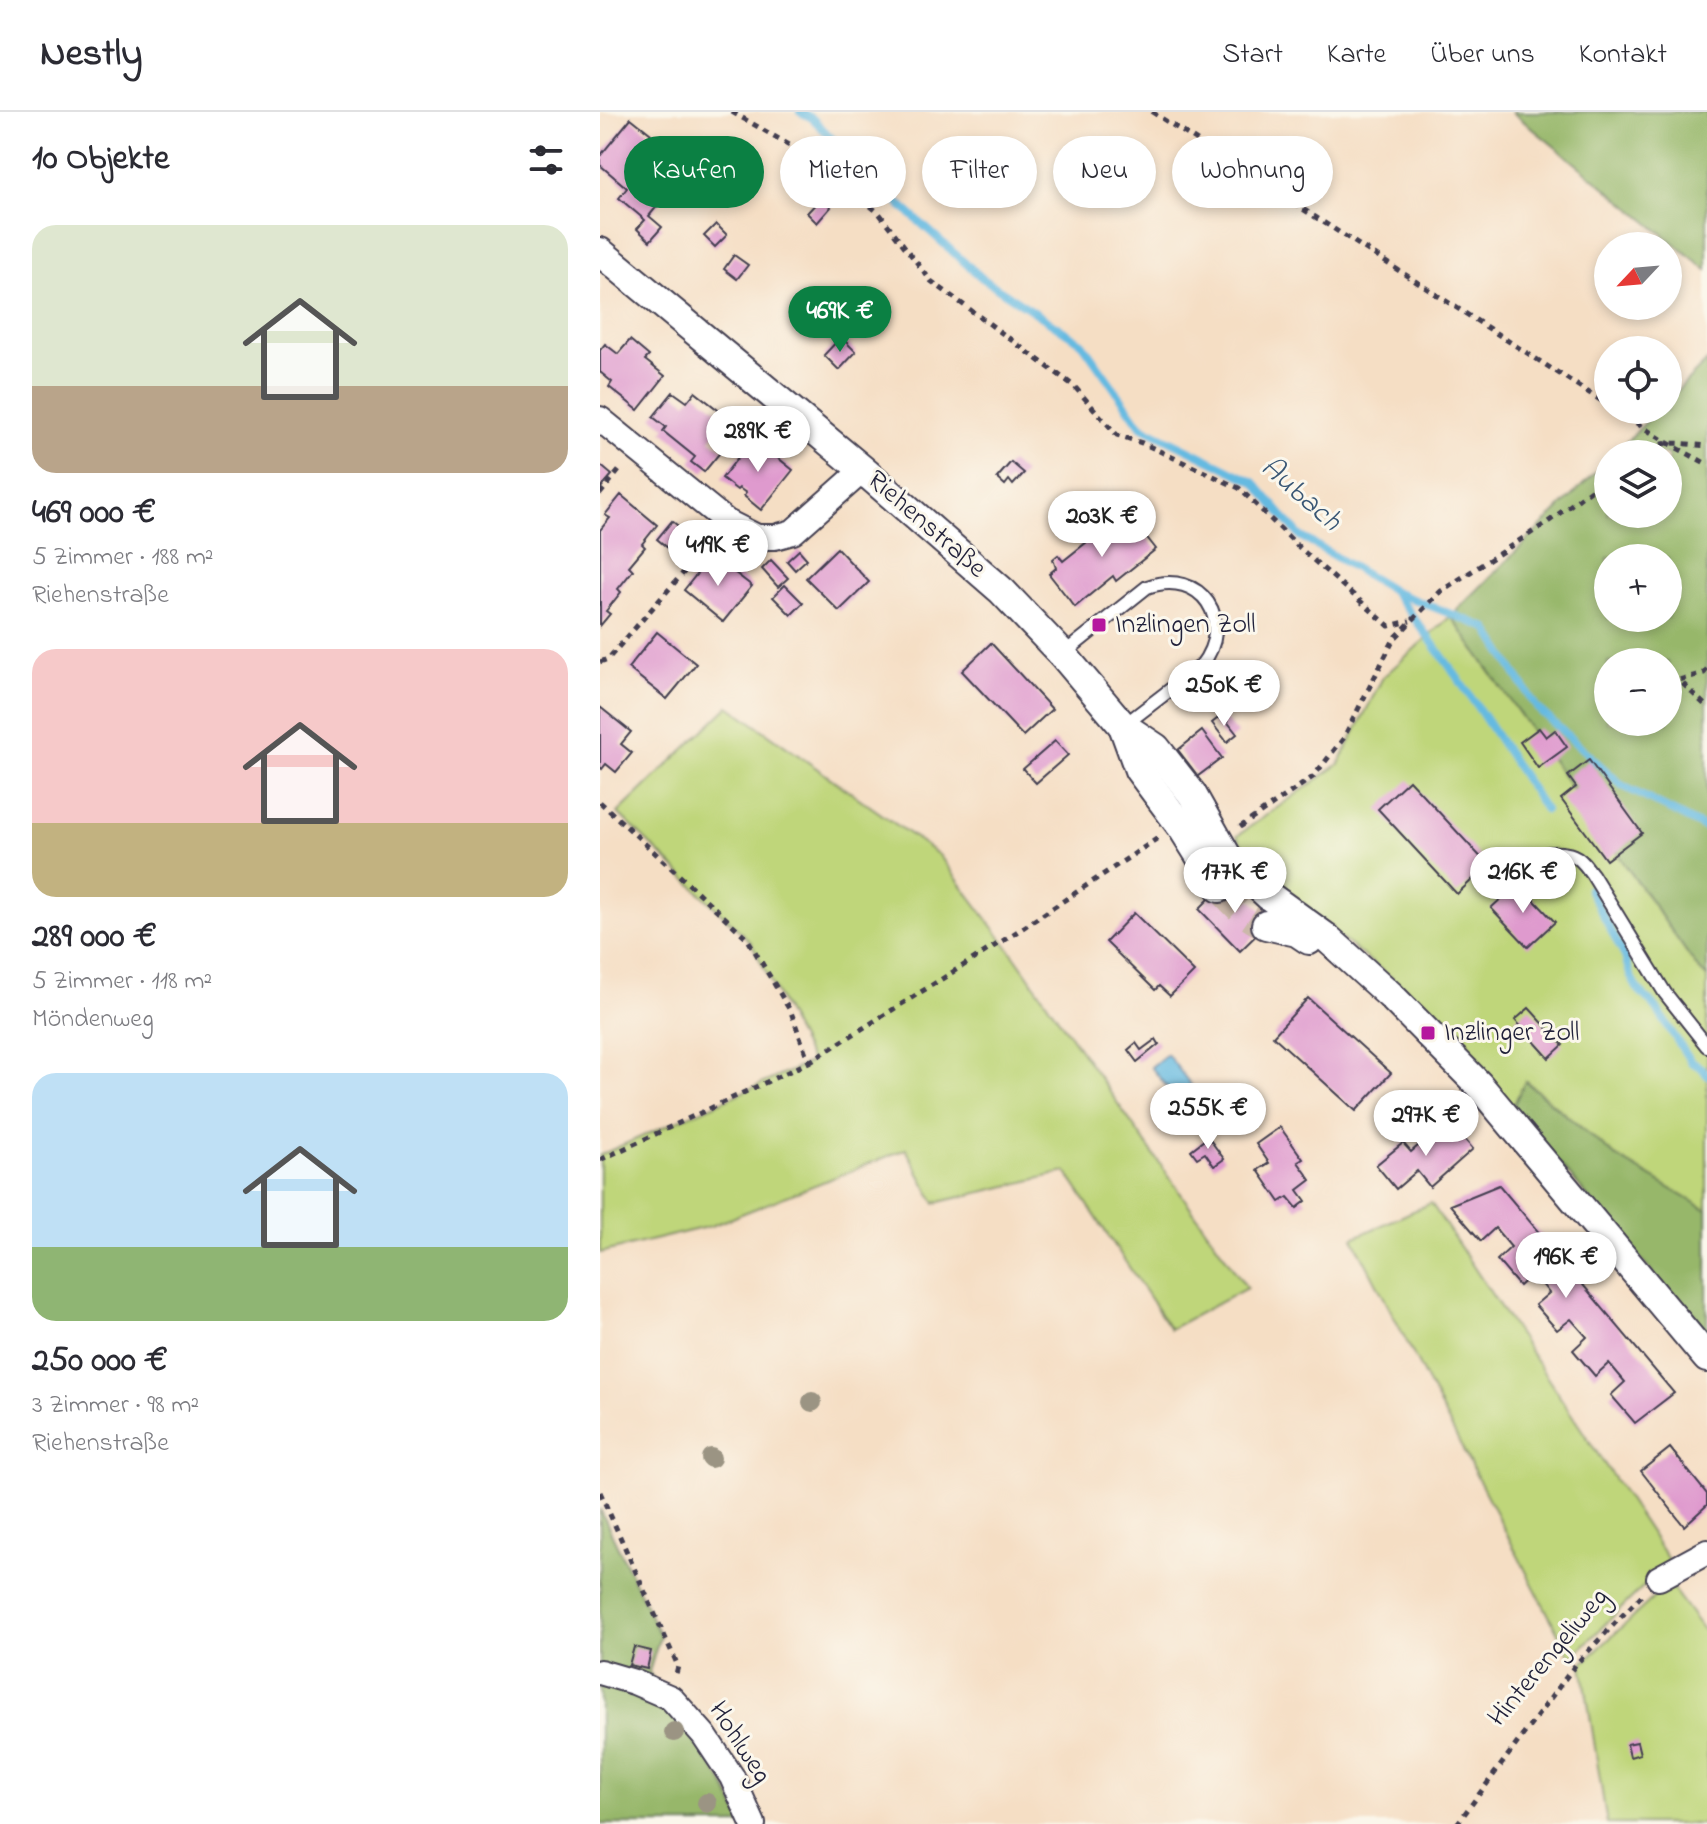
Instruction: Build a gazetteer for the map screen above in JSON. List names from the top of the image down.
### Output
{
  "streets": {
    "street": ["Riehenstraße", "Hohlweg"],
    "path": ["Hinterengeliweg"]
  },
  "water": ["Aubach"],
  "places": {
    "transit": ["Inzlingen Zoll", "Inzlinger Zoll"]
  },
  "north": "bottom left",
  "page": {
    "header": "Nestly",
    "nav": [
      "Start",
      "Karte",
      "Über uns",
      "Kontakt"
    ],
    "heading": "10 Objekte",
    "chip": [
      "Kaufen",
      "Mieten",
      "Filter",
      "Neu",
      "Wohnung"
    ],
    "list": [
      {
        "name": "469 000 €",
        "note": "5 Zimmer · 188 m² · Riehenstraße"
      },
      {
        "name": "289 000 €",
        "note": "5 Zimmer · 118 m² · Möndenweg"
      },
      {
        "name": "250 000 €",
        "note": "3 Zimmer · 98 m² · Riehenstraße"
      }
    ],
    "map_buttons": ["+", "−"],
    "price": [
      "469K €",
      "289K €",
      "203K €",
      "419K €",
      "250K €",
      "177K €",
      "216K €",
      "255K €",
      "297K €",
      "196K €"
    ]
  }
}
